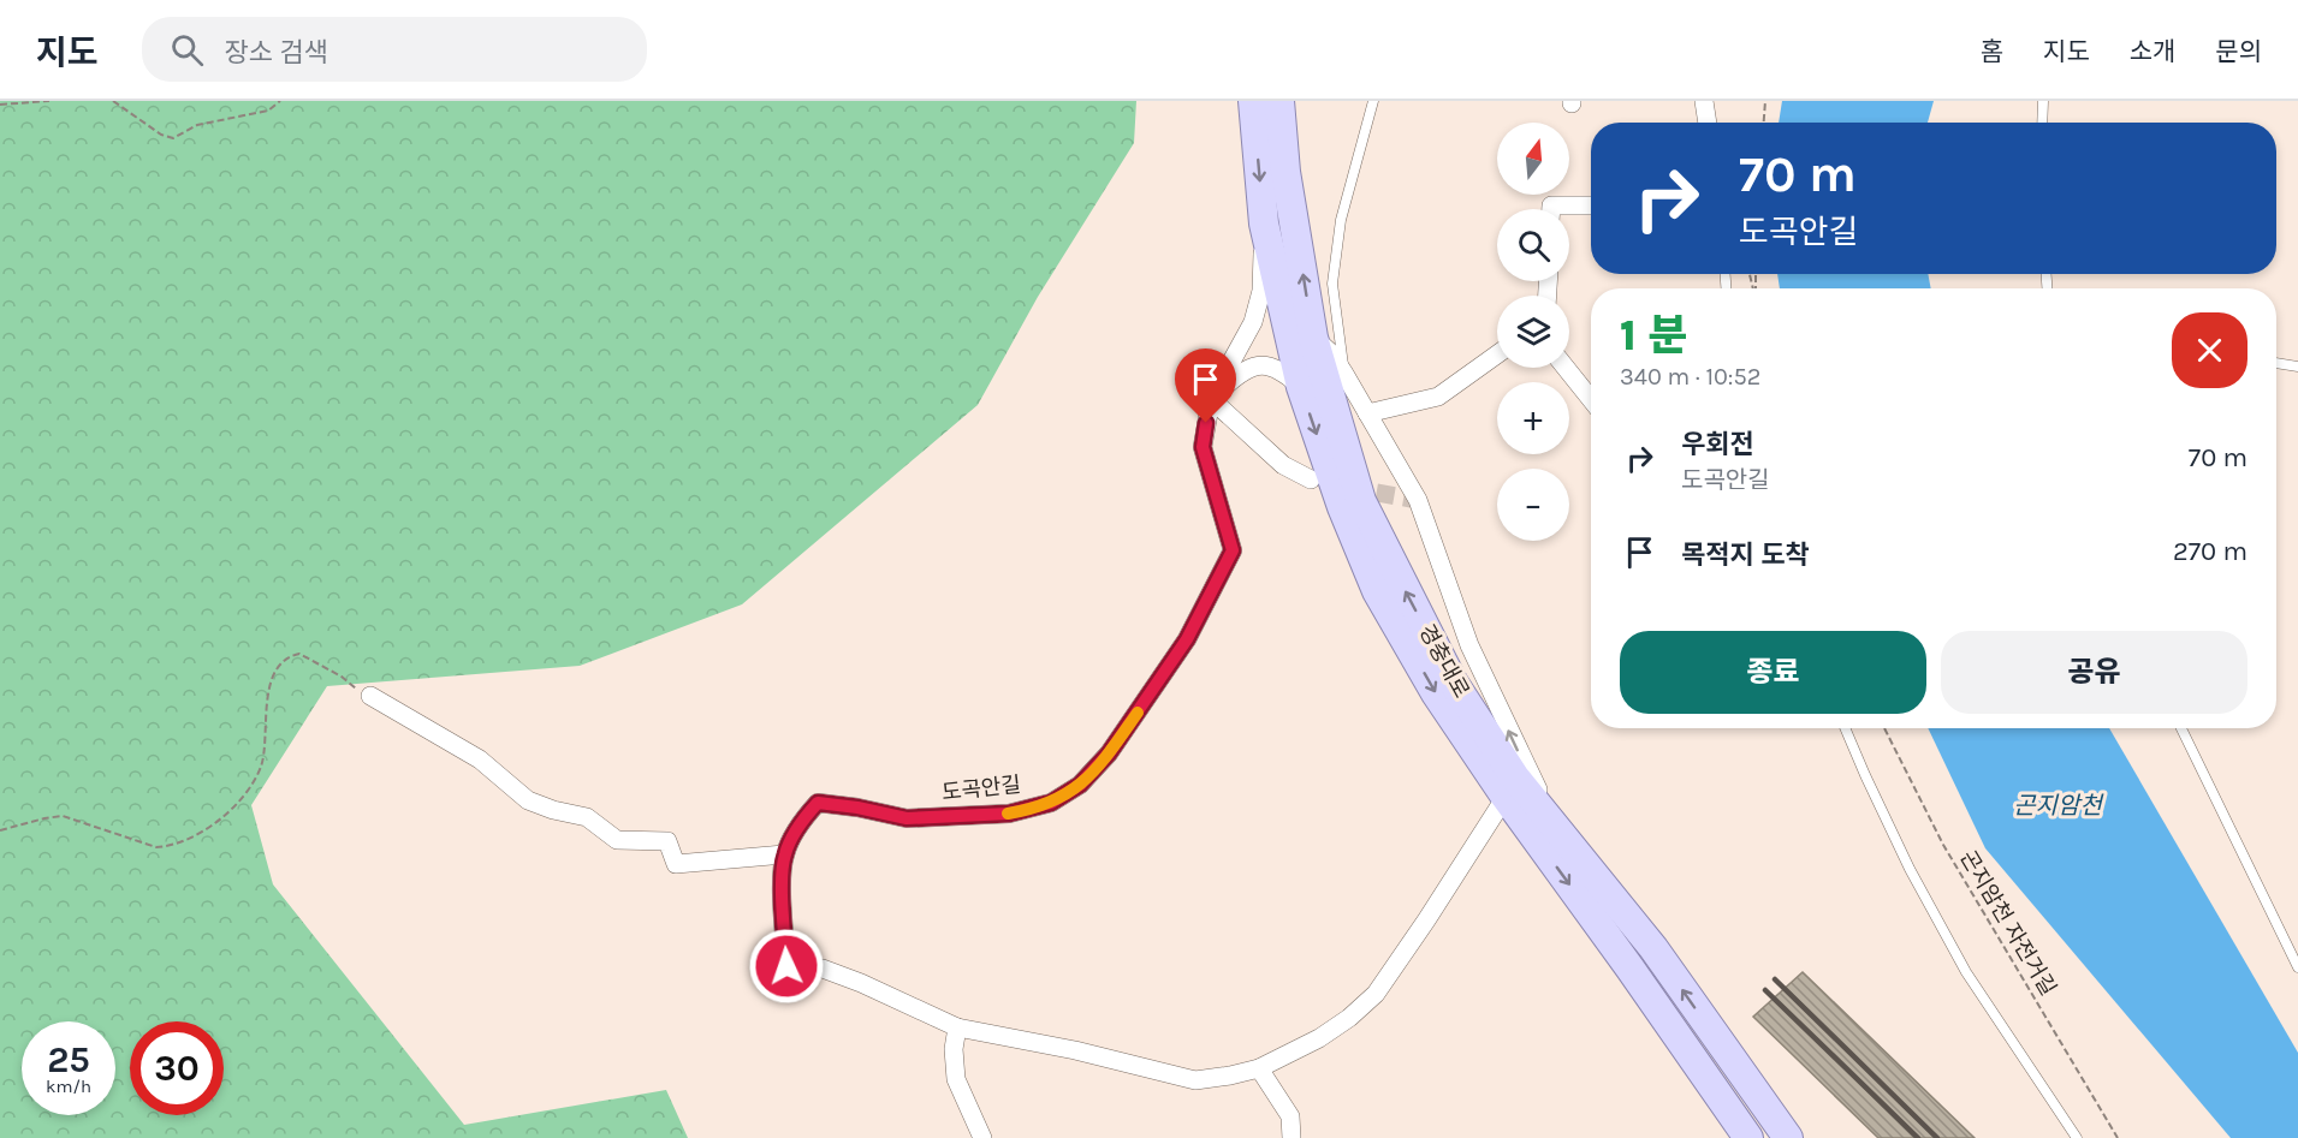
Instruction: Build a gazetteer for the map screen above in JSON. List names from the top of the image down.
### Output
{
  "streets": {
    "main road": ["경충대로"],
    "street": ["도곡안길"],
    "path": ["곤지암천 자전거길"]
  },
  "crossings": [
    ["경충대로", "도곡안길"]
  ],
  "water": ["곤지암천"],
  "north": "top",
  "page": {
    "header": "지도",
    "search": "장소 검색",
    "nav": [
      "홈",
      "지도",
      "소개",
      "문의"
    ],
    "map_buttons": ["+", "−"],
    "turn": ["70 m", "도곡안길"],
    "heading": ["1 분", "340 m · 10:52"],
    "list": [
      {
        "name": "우회전",
        "note": "도곡안길",
        "value": "70 m"
      },
      {
        "name": "목적지 도착",
        "value": "270 m"
      }
    ],
    "buttons": ["종료", "공유"],
    "speed": "25 km/h",
    "limit": "30"
  }
}
